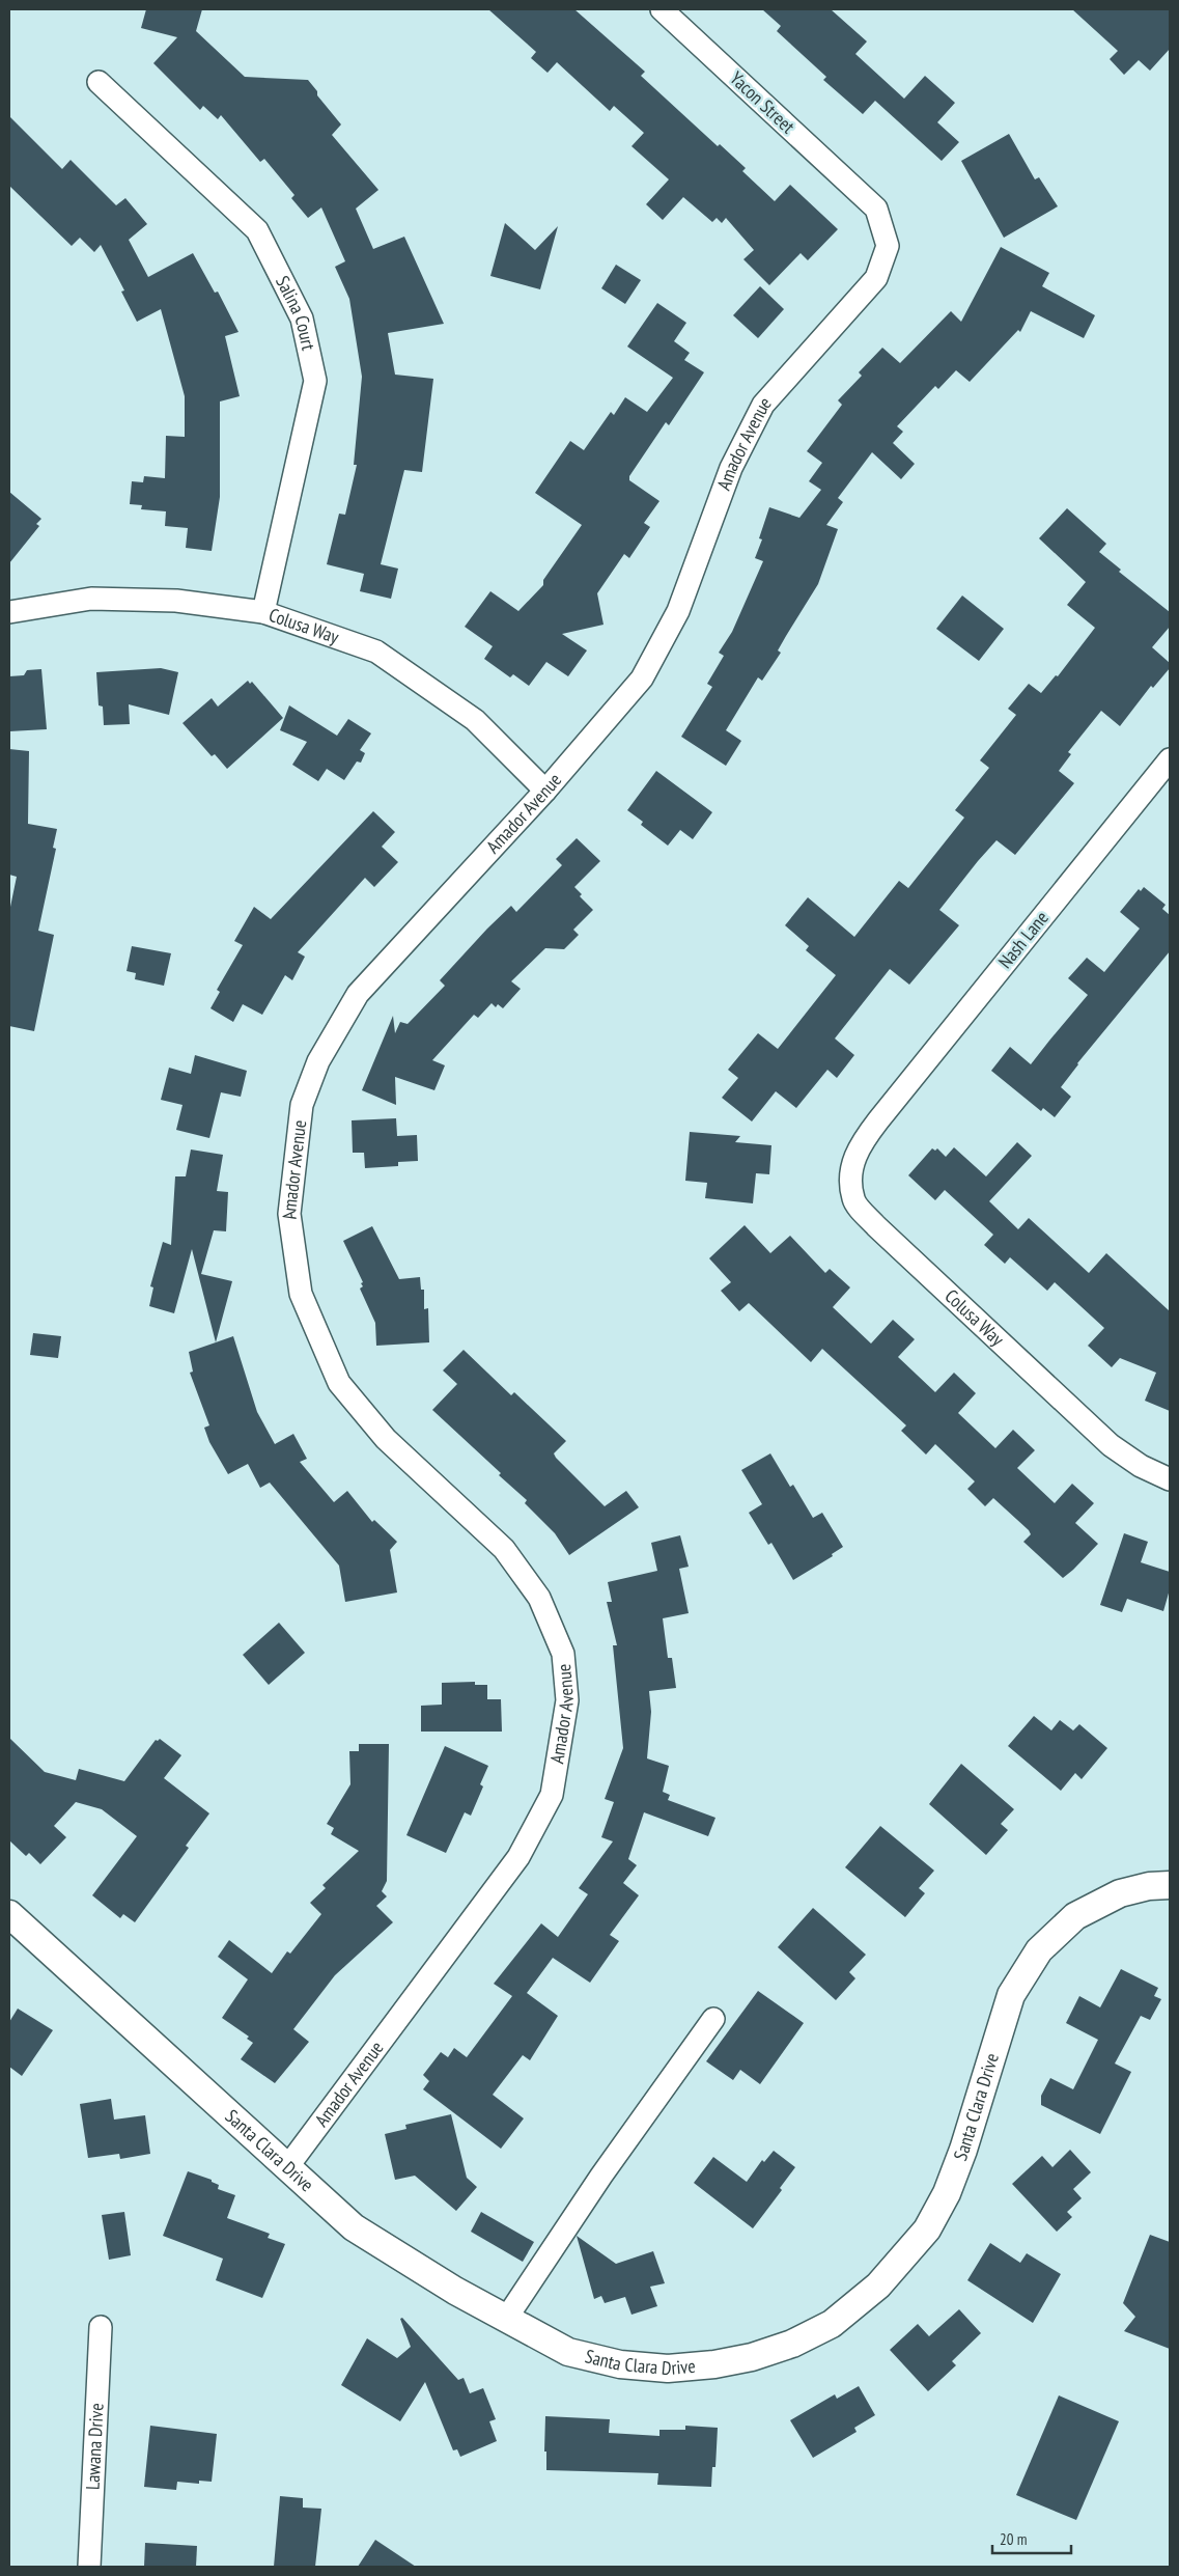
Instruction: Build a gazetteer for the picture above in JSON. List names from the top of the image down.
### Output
{
  "streets": {
    "street": [
      "Yacon Street",
      "Salina Court",
      "Amador Avenue",
      "Colusa Way",
      "Nash Lane",
      "Santa Clara Drive",
      "Lawana Drive"
    ]
  },
  "crossings": [
    ["Yacon Street", "Amador Avenue"],
    ["Salina Court", "Colusa Way"],
    ["Amador Avenue", "Colusa Way"],
    ["Amador Avenue", "Santa Clara Drive"],
    ["Colusa Way", "Nash Lane"]
  ],
  "scale_bar": "20 m"
}
